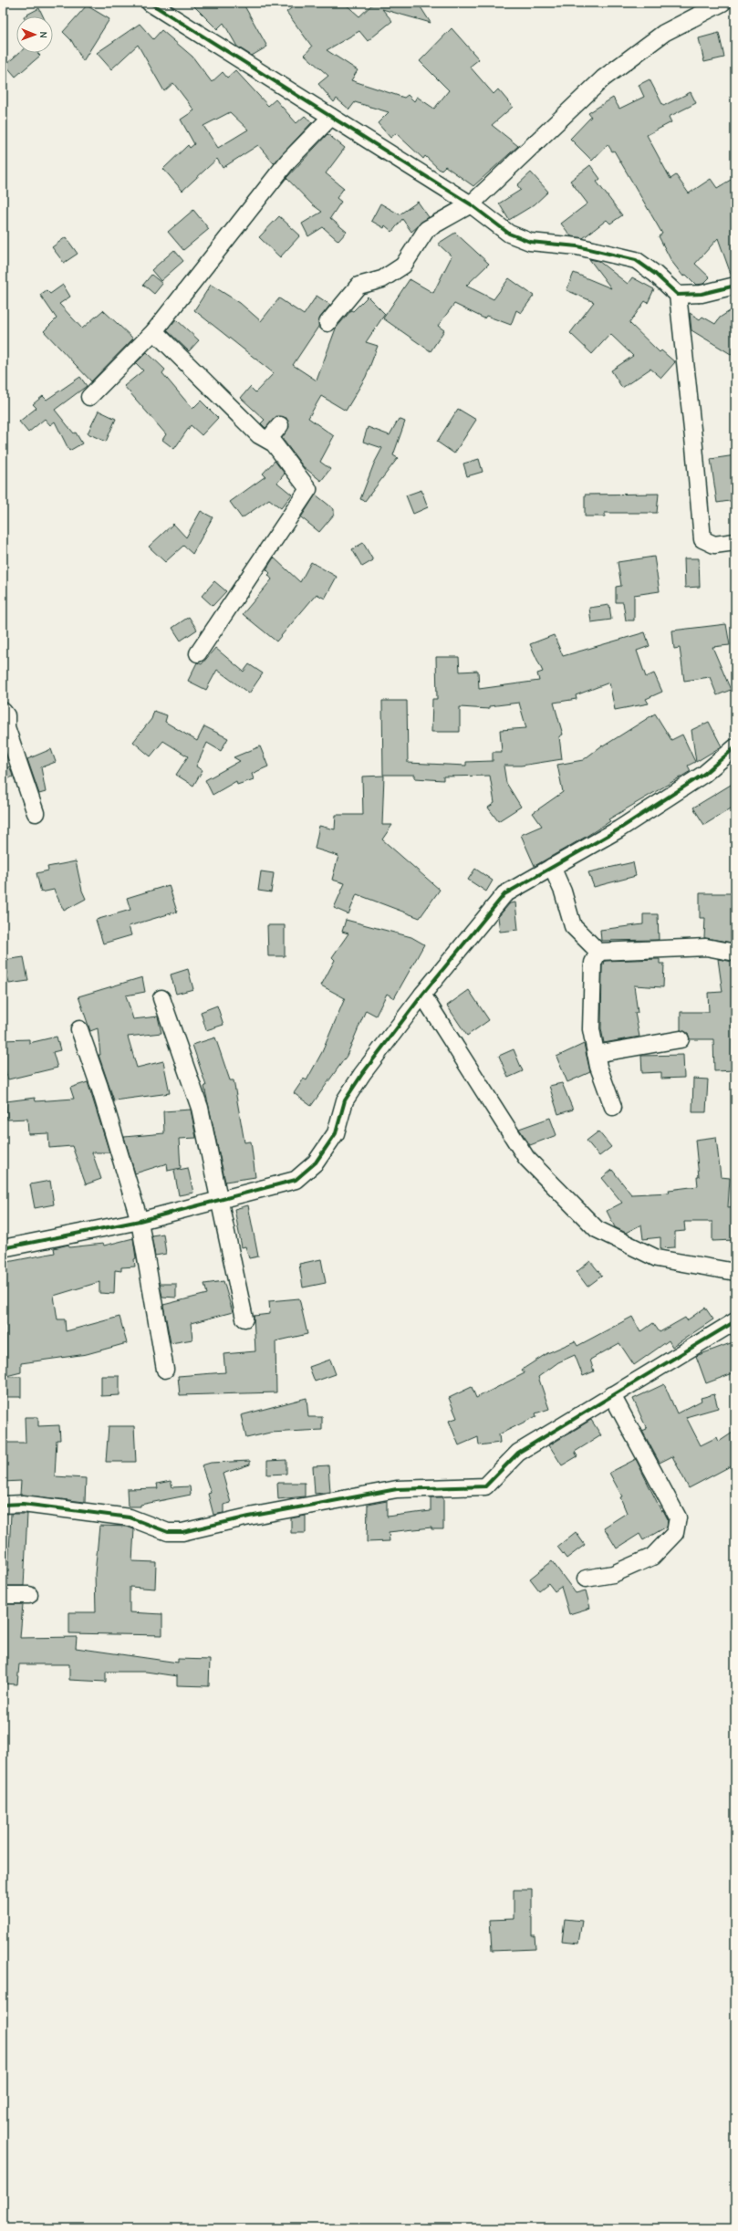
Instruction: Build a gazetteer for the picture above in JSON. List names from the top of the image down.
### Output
{
  "north": "right"
}
